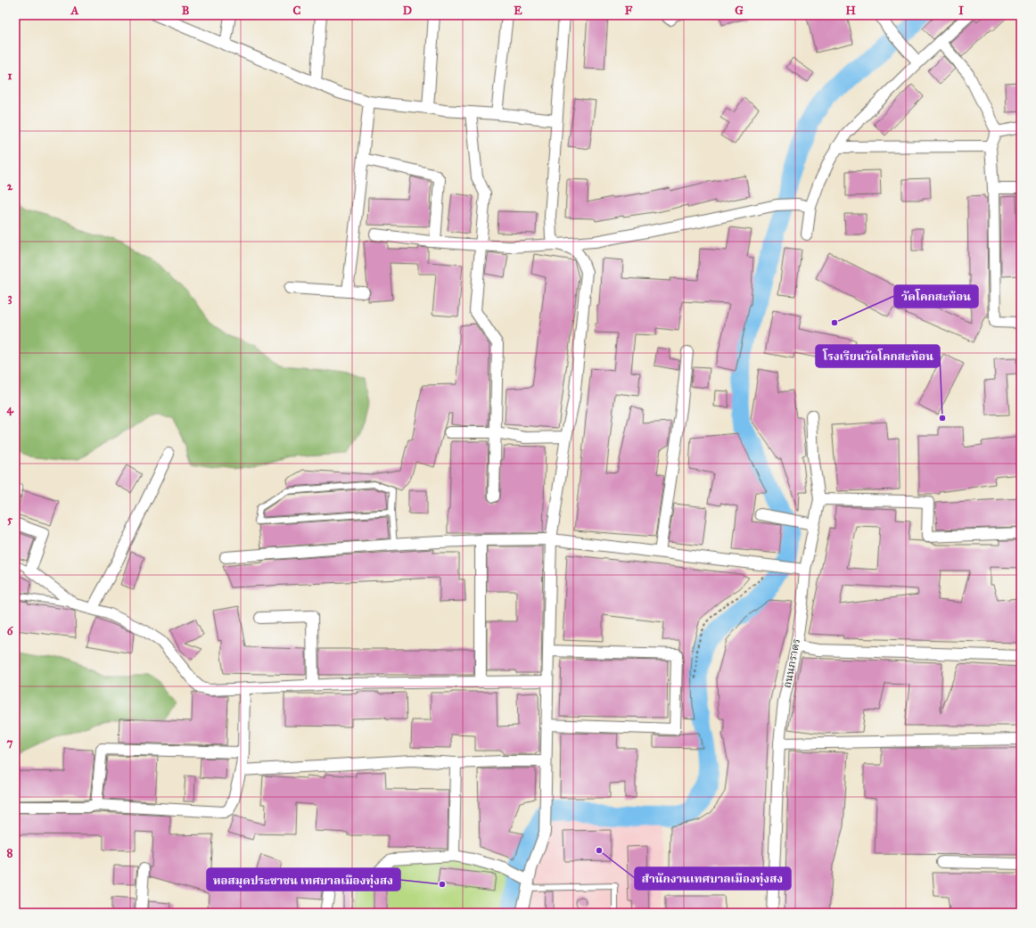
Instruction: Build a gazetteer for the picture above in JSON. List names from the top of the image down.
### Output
{
  "streets": {
    "street": ["ถนนภราดร"]
  },
  "places": [
    "วัดโคกสะท้อน",
    "โรงเรียนวัดโคกสะท้อน",
    "สำนักงานเทศบาลเมืองทุ่งสง",
    "หอสมุดประชาชน เทศบาลเมืองทุ่งสง"
  ],
  "grid": {
    "columns": [
      "A",
      "B",
      "C",
      "D",
      "E",
      "F",
      "G",
      "H",
      "I"
    ],
    "rows": [
      "1",
      "2",
      "3",
      "4",
      "5",
      "6",
      "7",
      "8"
    ]
  }
}
